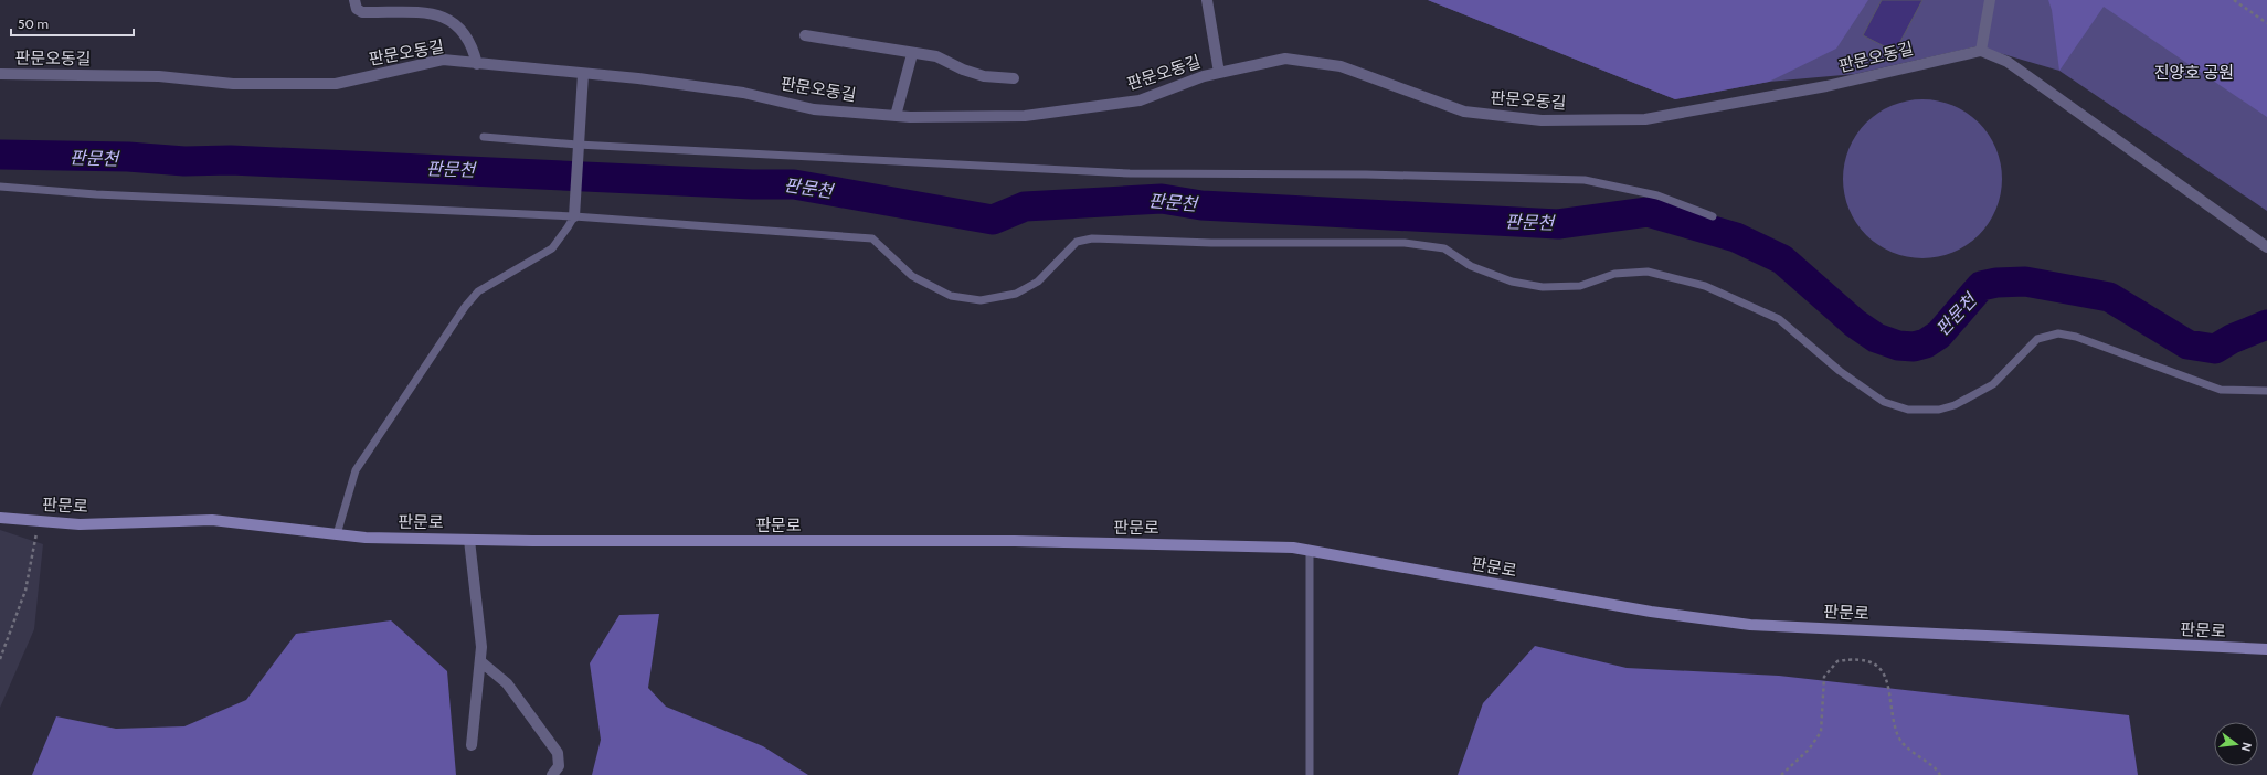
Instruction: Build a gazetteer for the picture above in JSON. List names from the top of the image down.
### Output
{
  "streets": {
    "street": ["판문오동길", "판문로"]
  },
  "water": ["판문천"],
  "parks": ["진양호 공원"],
  "scale_bar": "50 m",
  "north": "right"
}
